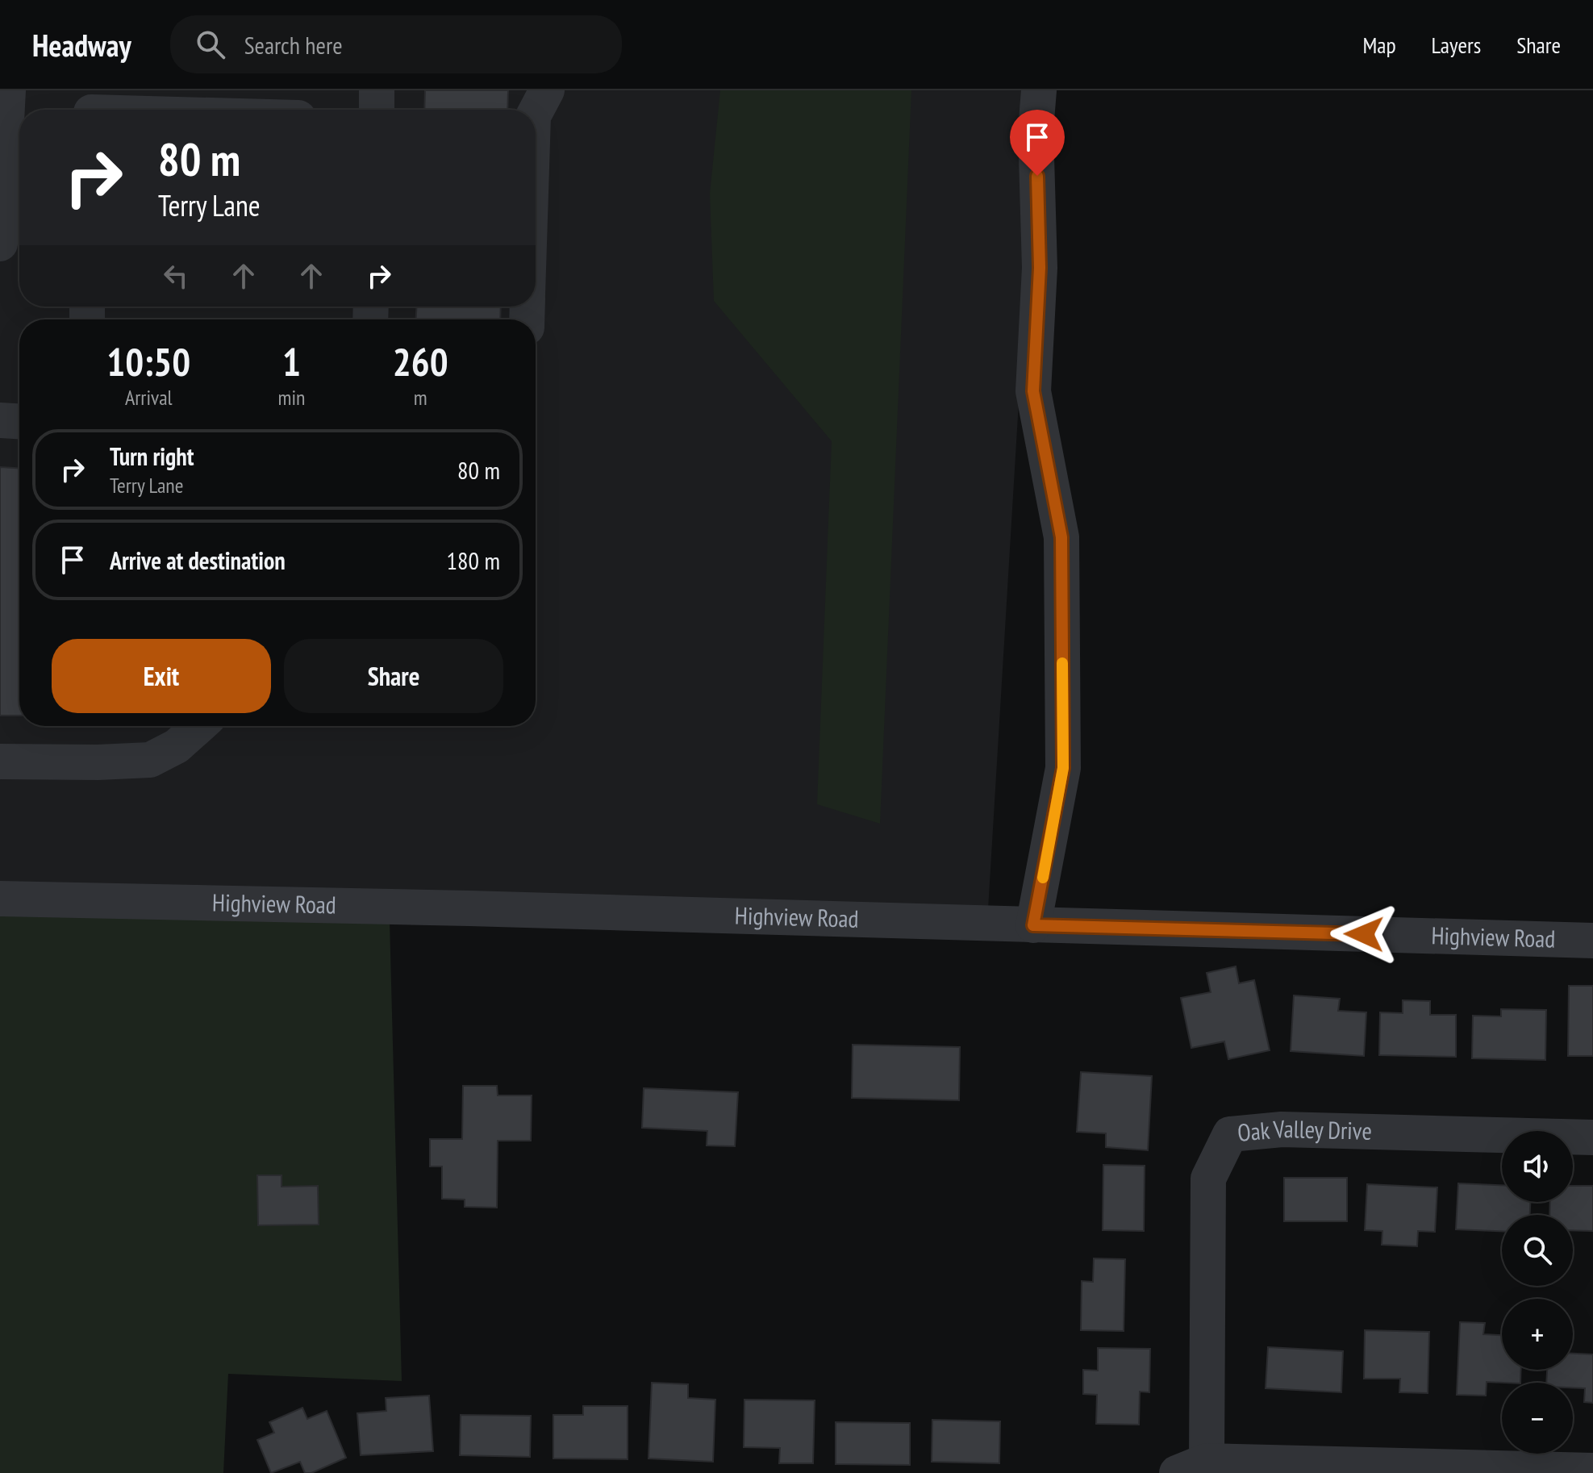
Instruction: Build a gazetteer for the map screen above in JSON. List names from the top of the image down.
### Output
{
  "streets": {
    "street": ["Highview Road", "Oak Valley Drive"]
  },
  "page": {
    "header": "Headway",
    "search": "Search here",
    "nav": ["Map", "Layers", "Share"],
    "turn": ["80 m", "Terry Lane"],
    "eta": [
      "10:50",
      "Arrival",
      "1",
      "min",
      "260",
      "m"
    ],
    "list": [
      {
        "name": "Turn right",
        "note": "Terry Lane",
        "value": "80 m"
      },
      {
        "name": "Arrive at destination",
        "value": "180 m"
      }
    ],
    "buttons": ["Exit", "Share"],
    "map_buttons": ["+", "−"]
  }
}
